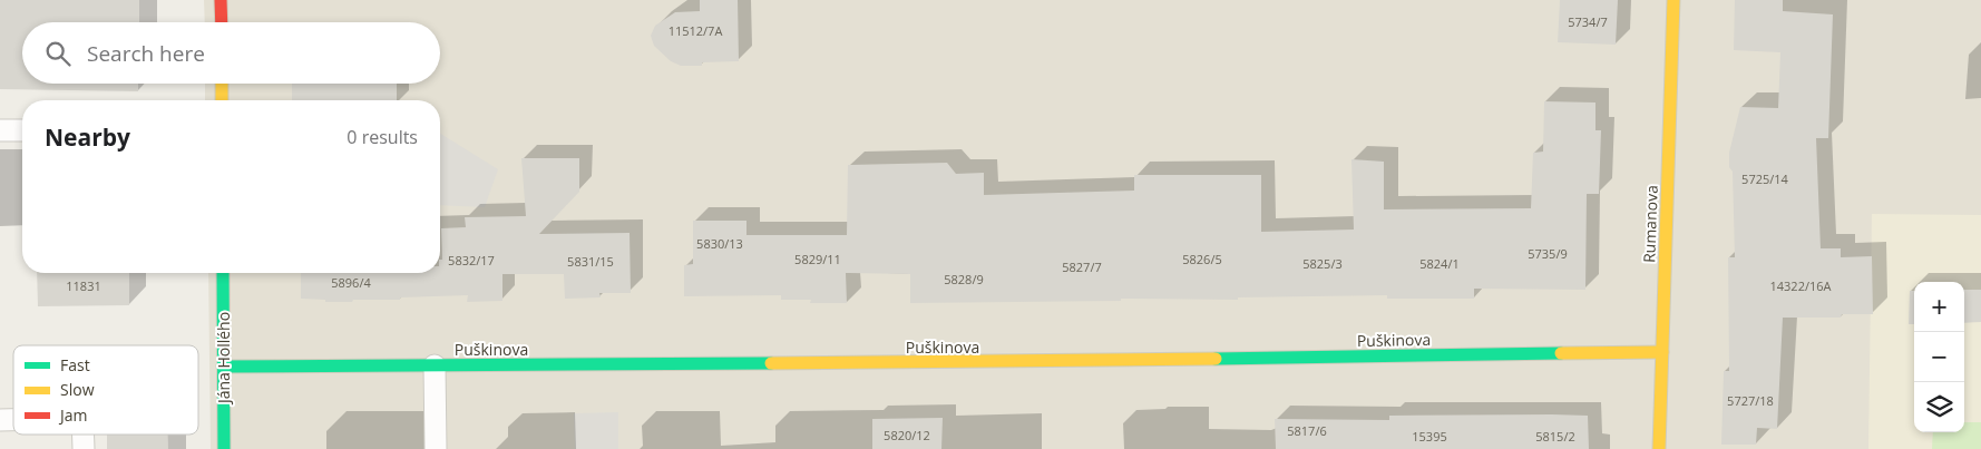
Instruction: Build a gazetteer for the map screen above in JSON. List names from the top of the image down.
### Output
{
  "streets": {
    "street": ["Rumanova", "Puškinova", "Jána Hollého"]
  },
  "crossings": [
    ["Rumanova", "Puškinova"],
    ["Puškinova", "Jána Hollého"]
  ],
  "house_numbers": [
    "5734/7",
    "11512/7A",
    "5725/14",
    "5830/13",
    "5735/9",
    "5829/11",
    "5826/5",
    "5832/17",
    "5831/15",
    "5825/3",
    "5824/1",
    "5827/7",
    "5828/9",
    "5896/4",
    "11831",
    "14322/16A",
    "5727/18",
    "5817/6",
    "5820/12",
    "15395",
    "5815/2"
  ],
  "legend": ["Fast", "Slow", "Jam"],
  "page": {
    "search": "Search here",
    "heading": ["Nearby", "0 results"],
    "map_buttons": ["+", "−"]
  }
}
